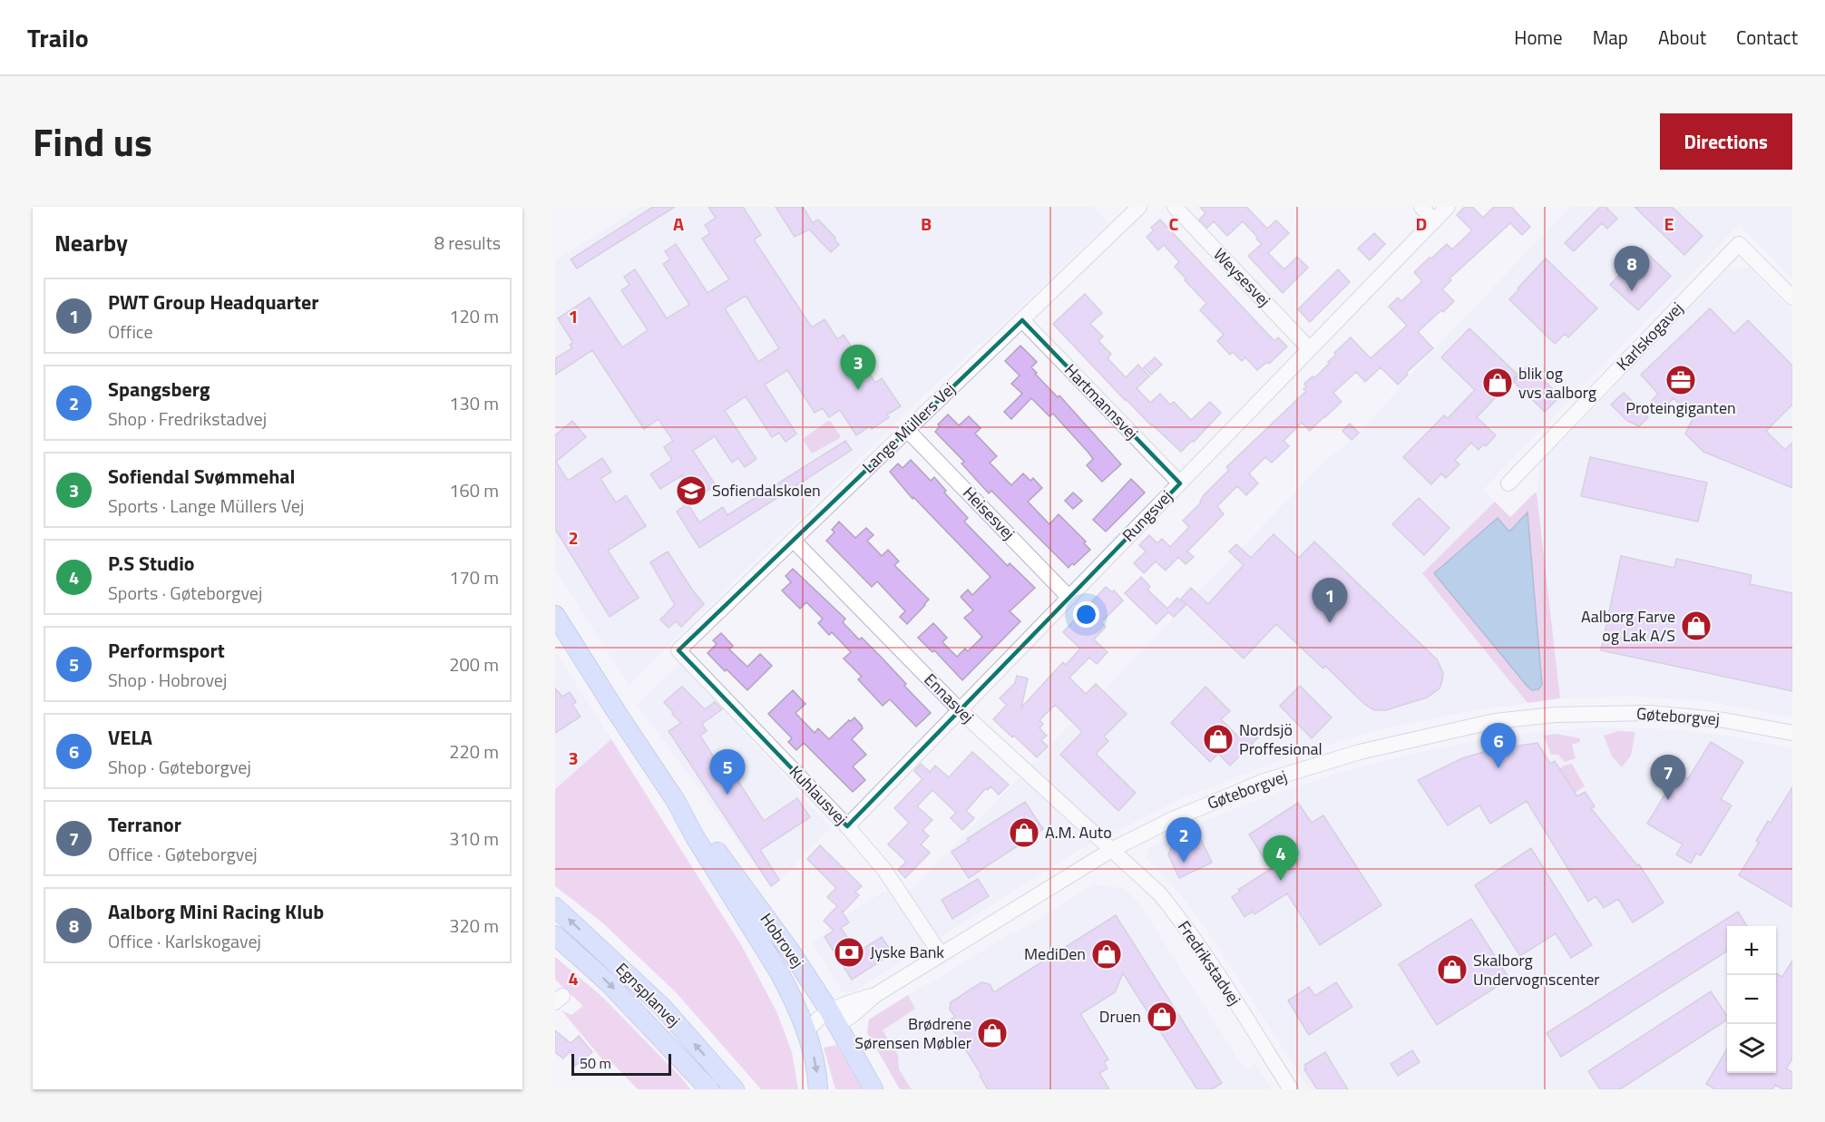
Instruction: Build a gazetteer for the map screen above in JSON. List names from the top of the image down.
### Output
{
  "streets": {
    "main road": ["Hobrovej", "Egnsplanvej"],
    "street": [
      "Weysesvej",
      "Karlskogavej",
      "Hartmannsvej",
      "Lange Müllers Vej",
      "Heisesvej",
      "Rungsvej",
      "Ennasvej",
      "Gøteborgvej",
      "Kuhlausvej",
      "Fredrikstadvej"
    ]
  },
  "crossings": [
    ["Weysesvej", "Rungsvej"],
    ["Hartmannsvej", "Lange Müllers Vej"],
    ["Hartmannsvej", "Rungsvej"],
    ["Lange Müllers Vej", "Heisesvej"],
    ["Lange Müllers Vej", "Ennasvej"],
    ["Lange Müllers Vej", "Kuhlausvej"],
    ["Heisesvej", "Rungsvej"],
    ["Rungsvej", "Ennasvej"],
    ["Rungsvej", "Kuhlausvej"],
    ["Ennasvej", "Gøteborgvej"],
    ["Ennasvej", "Fredrikstadvej"],
    ["Gøteborgvej", "Kuhlausvej"],
    ["Gøteborgvej", "Hobrovej"],
    ["Gøteborgvej", "Fredrikstadvej"]
  ],
  "places": {
    "office": ["Proteingiganten"],
    "shop": [
      "blik og vvs aalborg",
      "Aalborg Farve og Lak A/S",
      "Nordsjö Proffesional",
      "A.M. Auto",
      "MediDen",
      "Skalborg Undervognscenter",
      "Druen",
      "Brødrene Sørensen Møbler"
    ],
    "school or university": ["Sofiendalskolen"],
    "bank": ["Jyske Bank"]
  },
  "scale_bar": "50 m",
  "page": {
    "header": "Trailo",
    "nav": [
      "Home",
      "Map",
      "About",
      "Contact"
    ],
    "title": "Find us",
    "buttons": "Directions",
    "heading": ["Nearby", "8 results"],
    "pins": [
      "8",
      "3",
      "1",
      "6",
      "5",
      "7",
      "2",
      "4"
    ],
    "list": [
      {
        "mark": "1",
        "name": "PWT Group Headquarter",
        "note": "Office",
        "value": "120 m"
      },
      {
        "mark": "2",
        "name": "Spangsberg",
        "note": "Shop · Fredrikstadvej",
        "value": "130 m"
      },
      {
        "mark": "3",
        "name": "Sofiendal Svømmehal",
        "note": "Sports · Lange Müllers Vej",
        "value": "160 m"
      },
      {
        "mark": "4",
        "name": "P.S Studio",
        "note": "Sports · Gøteborgvej",
        "value": "170 m"
      },
      {
        "mark": "5",
        "name": "Performsport",
        "note": "Shop · Hobrovej",
        "value": "200 m"
      },
      {
        "mark": "6",
        "name": "VELA",
        "note": "Shop · Gøteborgvej",
        "value": "220 m"
      },
      {
        "mark": "7",
        "name": "Terranor",
        "note": "Office · Gøteborgvej",
        "value": "310 m"
      },
      {
        "mark": "8",
        "name": "Aalborg Mini Racing Klub",
        "note": "Office · Karlskogavej",
        "value": "320 m"
      }
    ],
    "map_buttons": ["+", "−"],
    "scale": "50 m"
  },
  "grid": {
    "columns": [
      "A",
      "B",
      "C",
      "D",
      "E"
    ],
    "rows": [
      "1",
      "2",
      "3",
      "4"
    ]
  }
}
